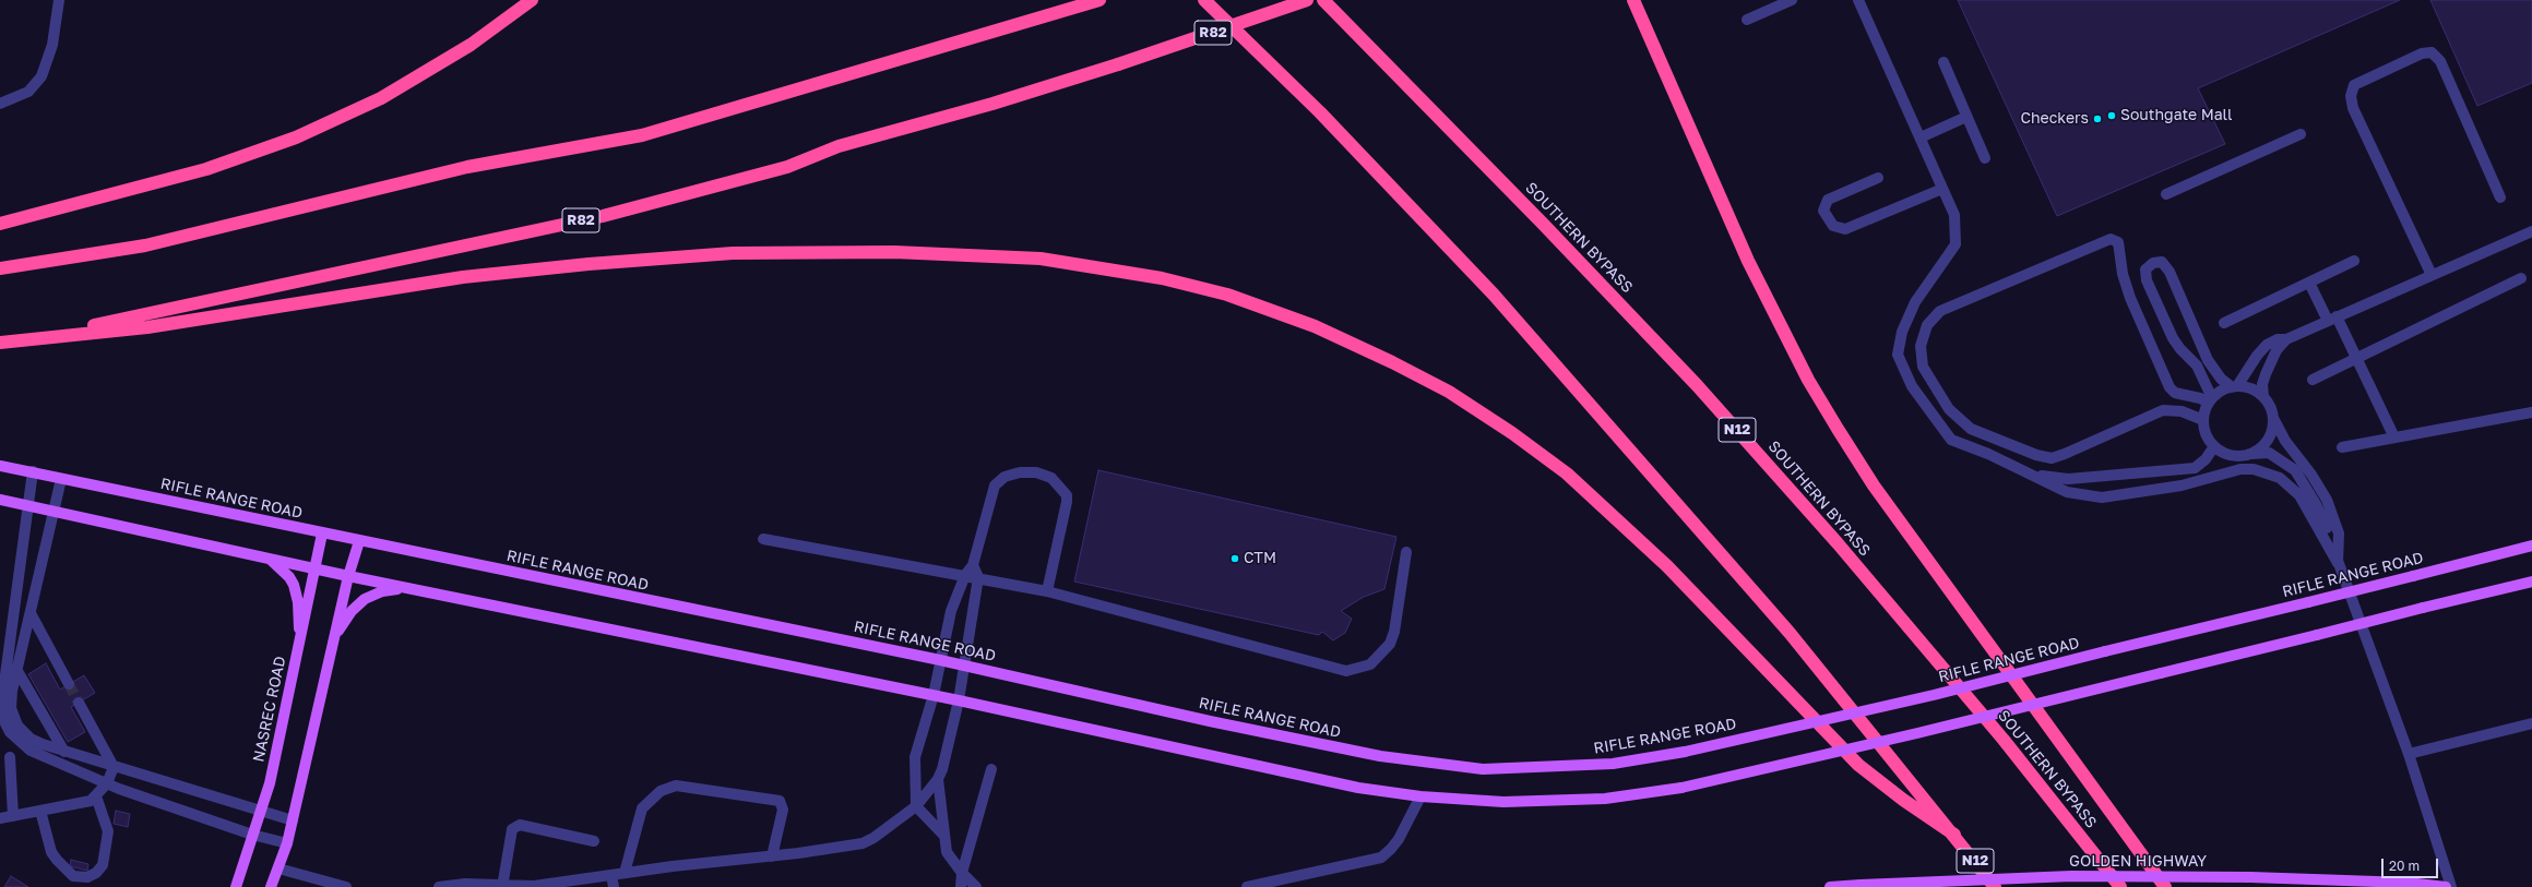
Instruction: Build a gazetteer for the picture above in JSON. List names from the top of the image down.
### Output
{
  "streets": {
    "highway": ["R82", "SOUTHERN BYPASS", "N12"],
    "main road": ["RIFLE RANGE ROAD", "NASREC ROAD", "GOLDEN HIGHWAY"]
  },
  "crossings": [
    ["RIFLE RANGE ROAD", "NASREC ROAD"]
  ],
  "places": ["Southgate Mall", "Checkers", "CTM"],
  "scale_bar": "20 m"
}
